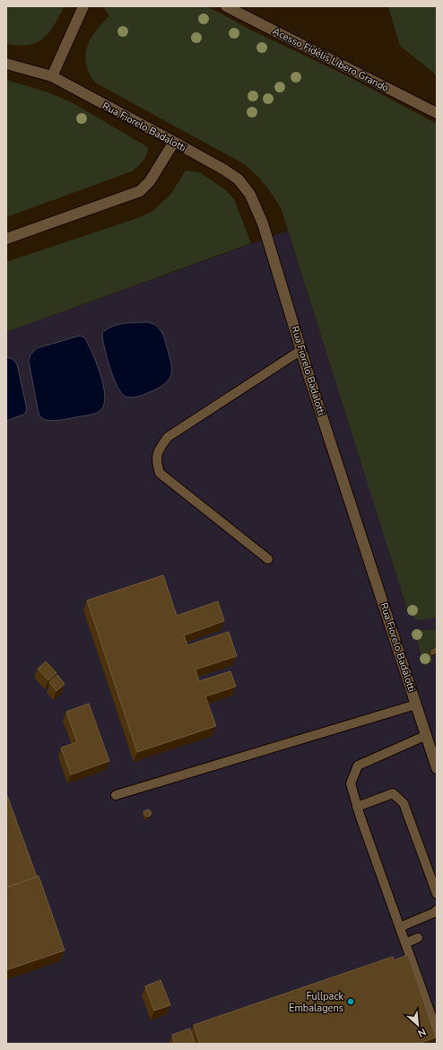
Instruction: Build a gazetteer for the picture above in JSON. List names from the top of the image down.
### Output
{
  "streets": {
    "street": ["Acesso Fidélis Líbero Grando", "Rua Fiorelo Badalotti"]
  },
  "places": ["Fullpack Embalagens"],
  "north": "bottom right"
}
